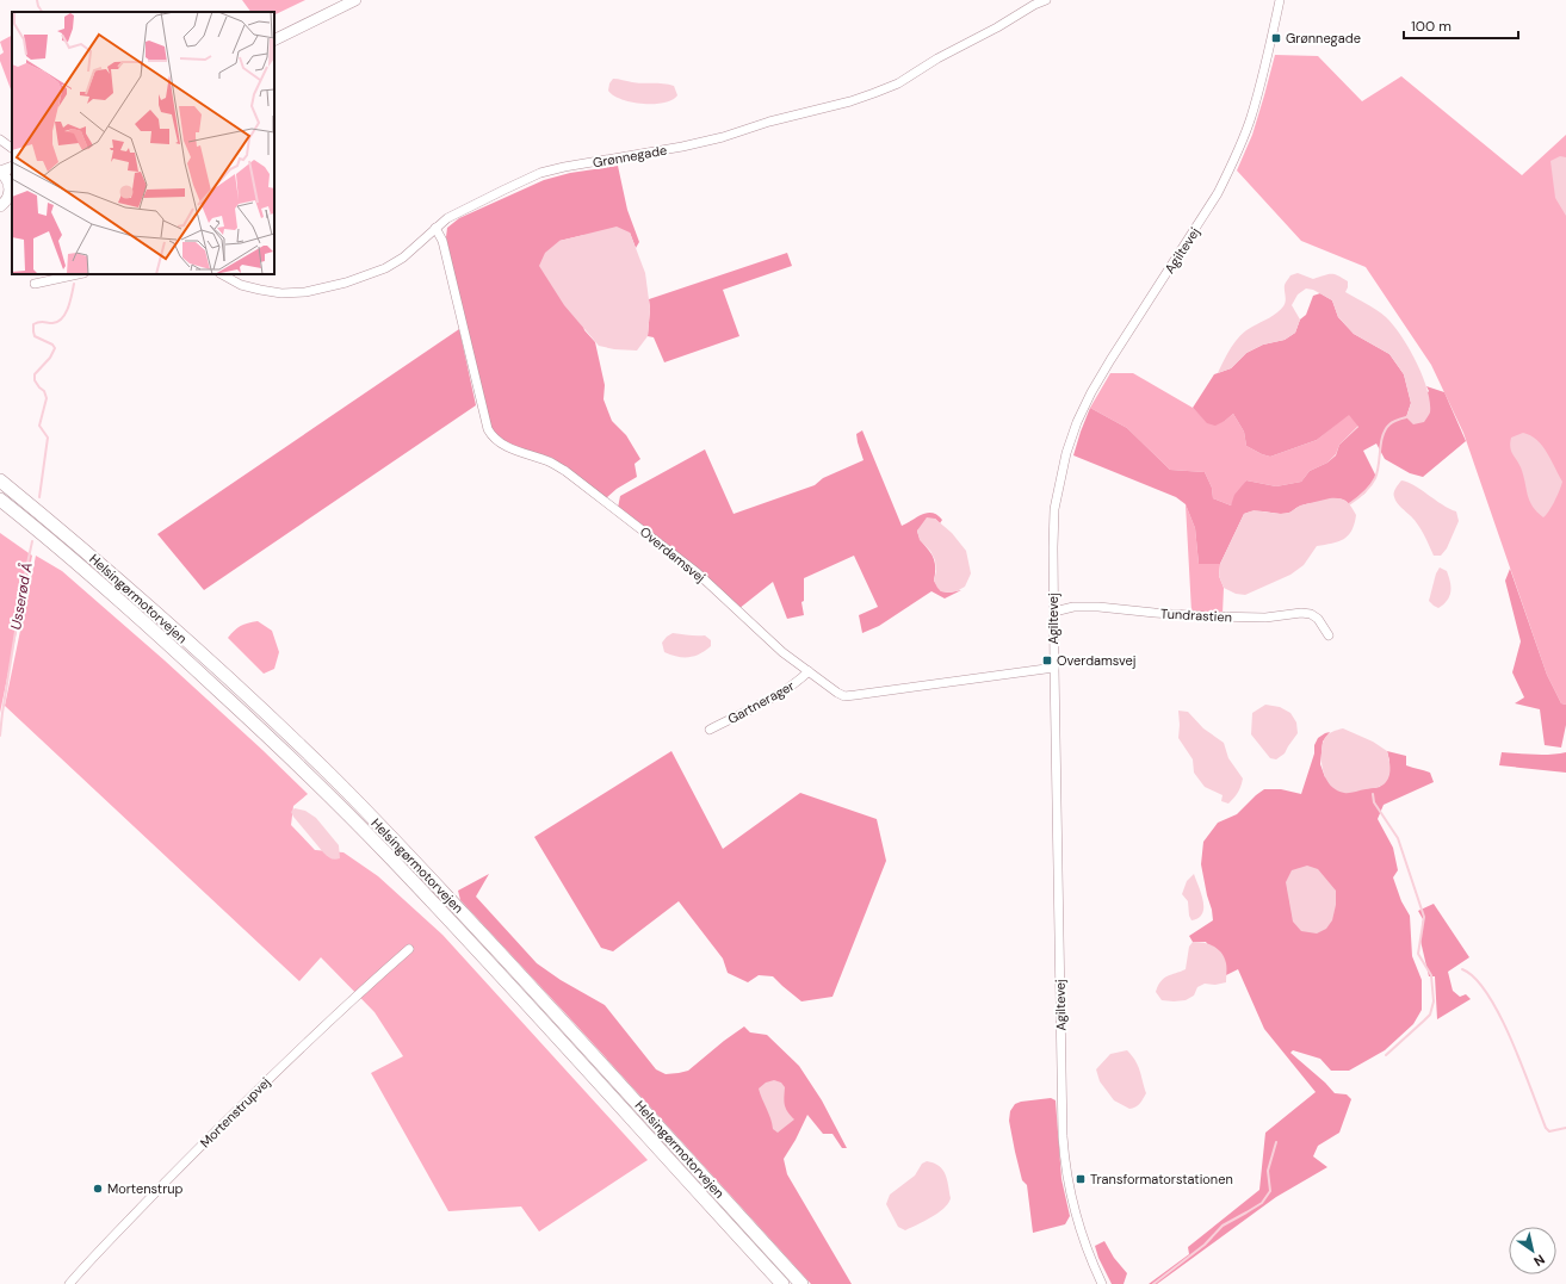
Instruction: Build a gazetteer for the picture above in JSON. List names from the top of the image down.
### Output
{
  "streets": {
    "highway": ["Helsingørmotorvejen"],
    "street": [
      "Grønnegade",
      "Agiltevej",
      "Overdamsvej",
      "Tundrastien",
      "Gartnerager",
      "Mortenstrupvej"
    ]
  },
  "crossings": [
    ["Grønnegade", "Overdamsvej"],
    ["Agiltevej", "Overdamsvej"],
    ["Agiltevej", "Tundrastien"],
    ["Overdamsvej", "Gartnerager"]
  ],
  "water": ["Usserød Å"],
  "places": {
    "transit": ["Grønnegade", "Overdamsvej", "Transformatorstationen"],
    "other": ["Mortenstrup"]
  },
  "scale_bar": "100 m",
  "north": "bottom right"
}
